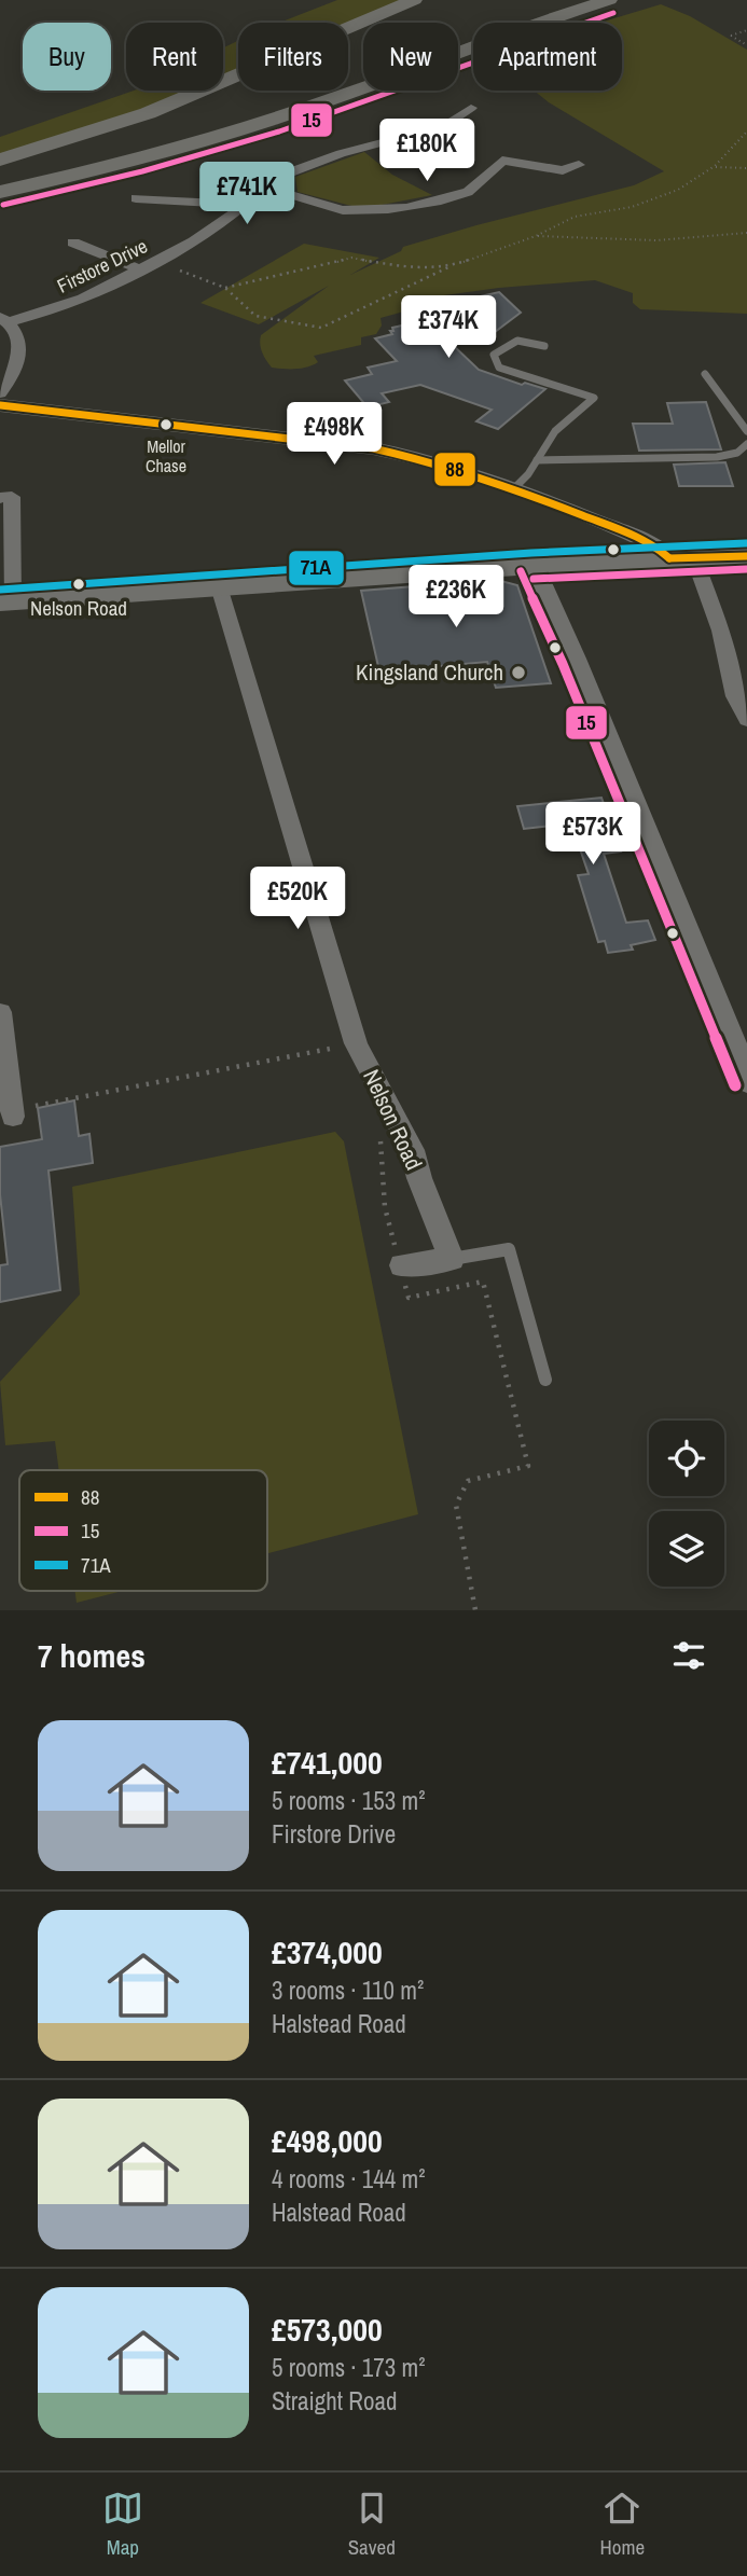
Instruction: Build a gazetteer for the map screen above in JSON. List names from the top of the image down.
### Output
{
  "streets": {
    "street": ["Firstore Drive", "Nelson Road"]
  },
  "places": ["Mellor Chase", "Nelson Road", "Kingsland Church"],
  "lines": ["transit line 15", "transit line 88", "transit line 71A"],
  "legend": ["88", "15", "71A"],
  "page": {
    "chip": [
      "Buy",
      "Rent",
      "Filters",
      "New",
      "Apartment"
    ],
    "price": [
      "£180K",
      "£741K",
      "£374K",
      "£498K",
      "£236K",
      "£573K",
      "£520K"
    ],
    "heading": "7 homes",
    "list": [
      {
        "name": "£741,000",
        "note": "5 rooms · 153 m² · Firstore Drive"
      },
      {
        "name": "£374,000",
        "note": "3 rooms · 110 m² · Halstead Road"
      },
      {
        "name": "£498,000",
        "note": "4 rooms · 144 m² · Halstead Road"
      },
      {
        "name": "£573,000",
        "note": "5 rooms · 173 m² · Straight Road"
      }
    ],
    "tabs": ["Map", "Saved", "Home"]
  }
}
